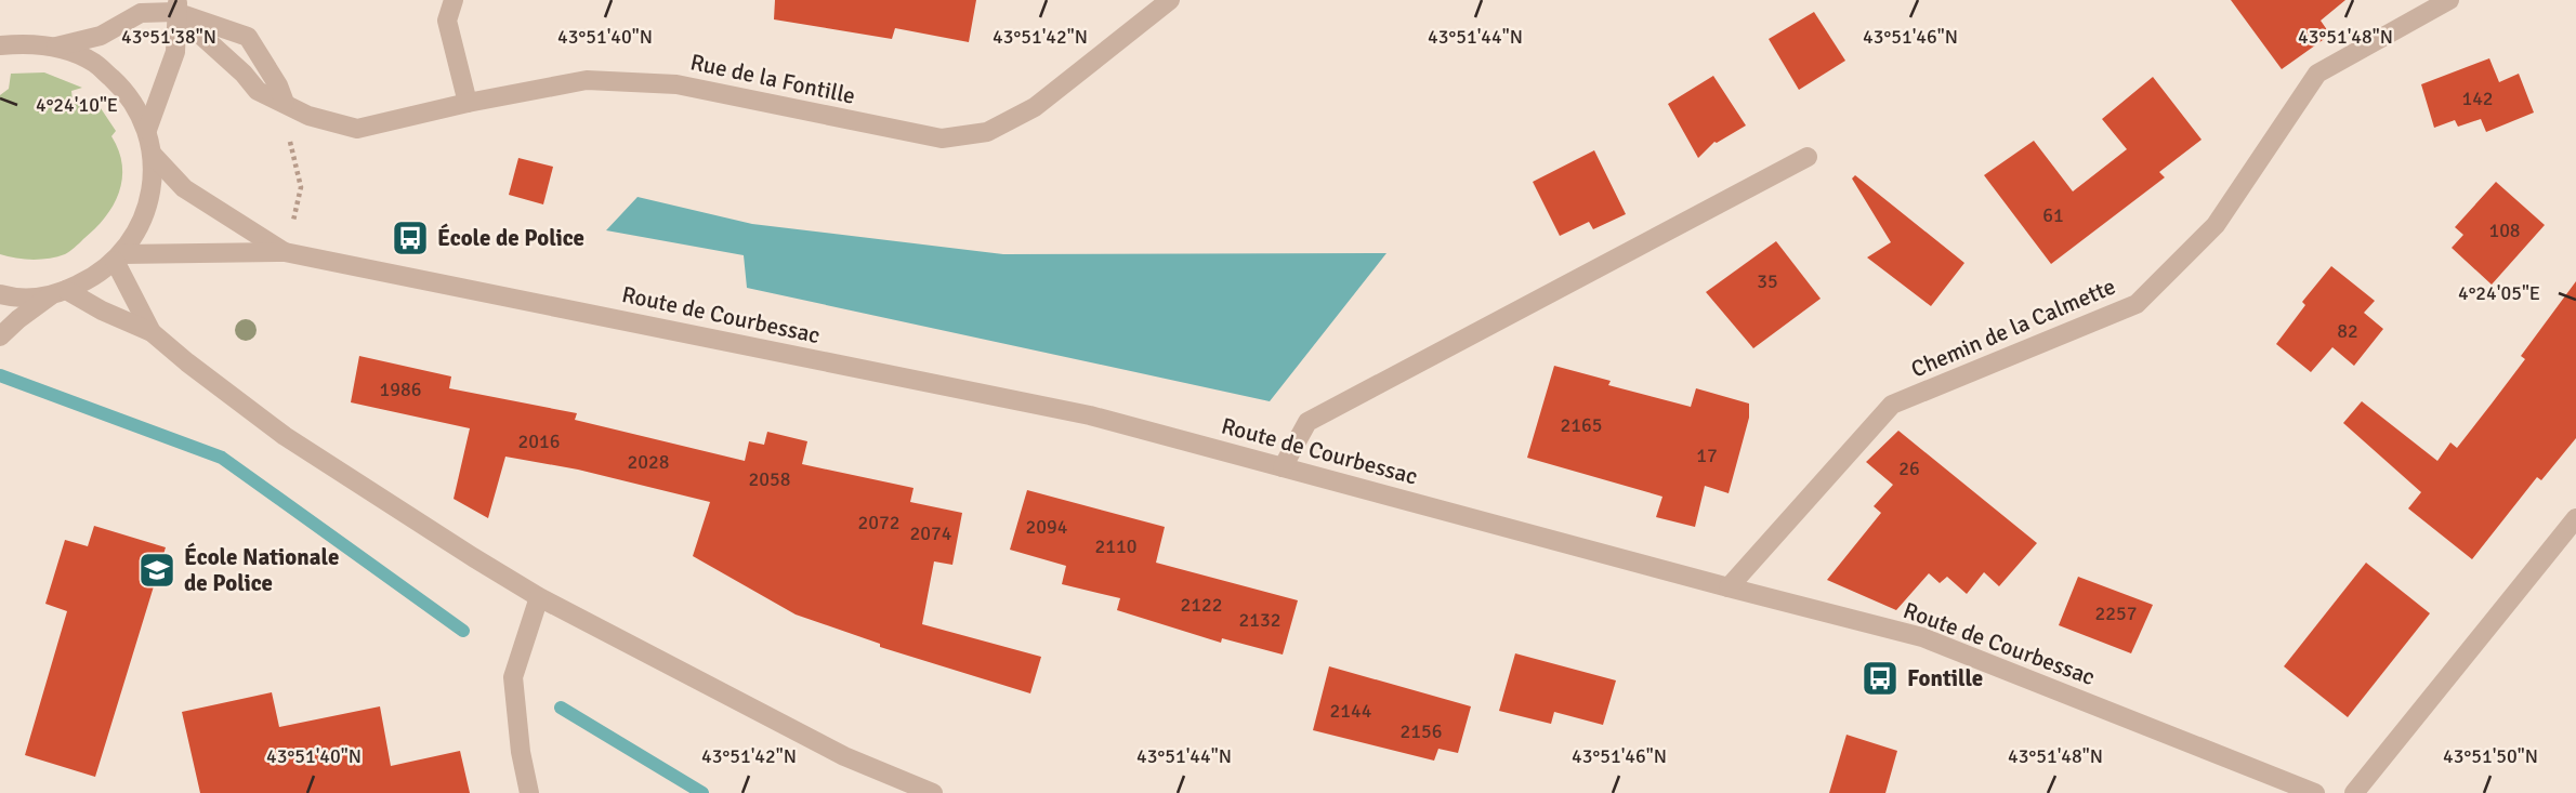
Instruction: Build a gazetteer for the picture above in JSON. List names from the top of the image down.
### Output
{
  "streets": {
    "street": ["Rue de la Fontille", "Route de Courbessac", "Chemin de la Calmette"]
  },
  "crossings": [
    ["Route de Courbessac", "Chemin de la Calmette"]
  ],
  "places": {
    "bus stop": ["École de Police", "Fontille"],
    "school or university": ["École Nationale de Police"]
  },
  "house_numbers": [
    "142",
    "61",
    "108",
    "35",
    "82",
    "1986",
    "2165",
    "2016",
    "17",
    "2028",
    "26",
    "2058",
    "2072",
    "2094",
    "2074",
    "2110",
    "2122",
    "2257",
    "2132",
    "2144",
    "2156"
  ],
  "coordinates": [
    "43°51'38\"N",
    "43°51'40\"N",
    "43°51'42\"N",
    "43°51'44\"N",
    "43°51'46\"N",
    "43°51'48\"N",
    "4°24'10\"E",
    "4°24'05\"E",
    "43°51'50\"N"
  ]
}
